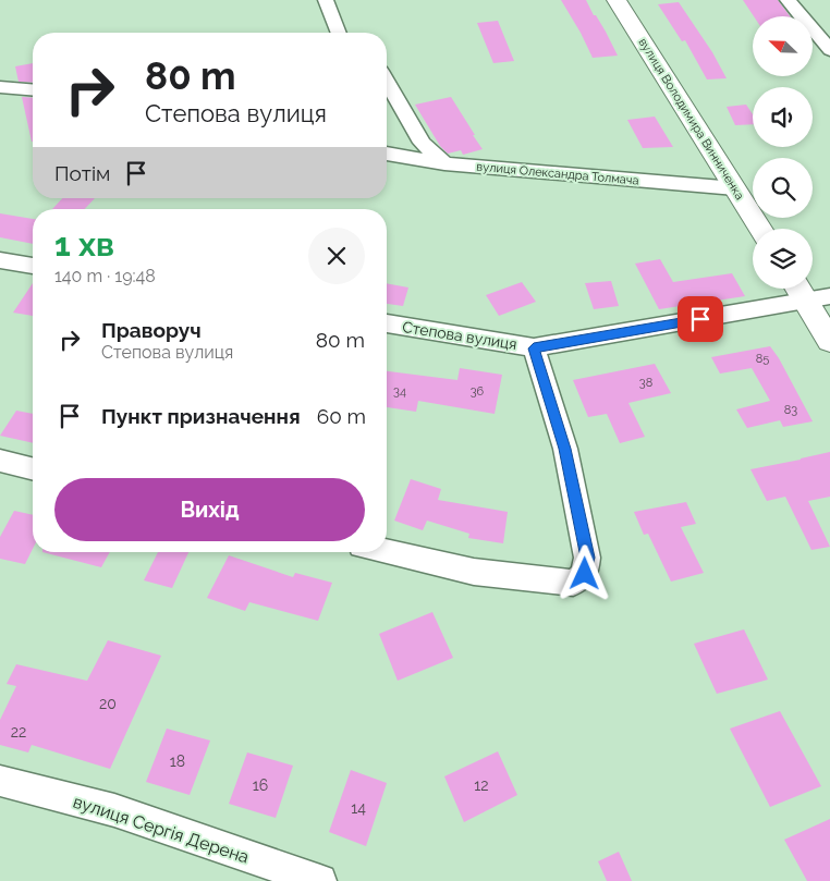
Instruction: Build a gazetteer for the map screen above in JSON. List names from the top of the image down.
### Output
{
  "streets": {
    "main road": ["вулиця Володимира Винниченка"],
    "street": ["вулиця Олександра Толмача", "Степова вулиця", "вулиця Сергія Дерена"]
  },
  "crossings": [
    ["вулиця Володимира Винниченка", "вулиця Олександра Толмача"]
  ],
  "house_numbers": [
    "85",
    "38",
    "34",
    "36",
    "83",
    "20",
    "22",
    "18",
    "16",
    "12",
    "14"
  ],
  "north": "top left",
  "page": {
    "turn": ["80 m", "Степова вулиця"],
    "then": "Потім",
    "heading": ["1 хв", "140 m · 19:48"],
    "list": [
      {
        "name": "Праворуч",
        "note": "Степова вулиця",
        "value": "80 m"
      },
      {
        "name": "Пункт призначення",
        "value": "60 m"
      }
    ],
    "buttons": "Вихід"
  }
}
